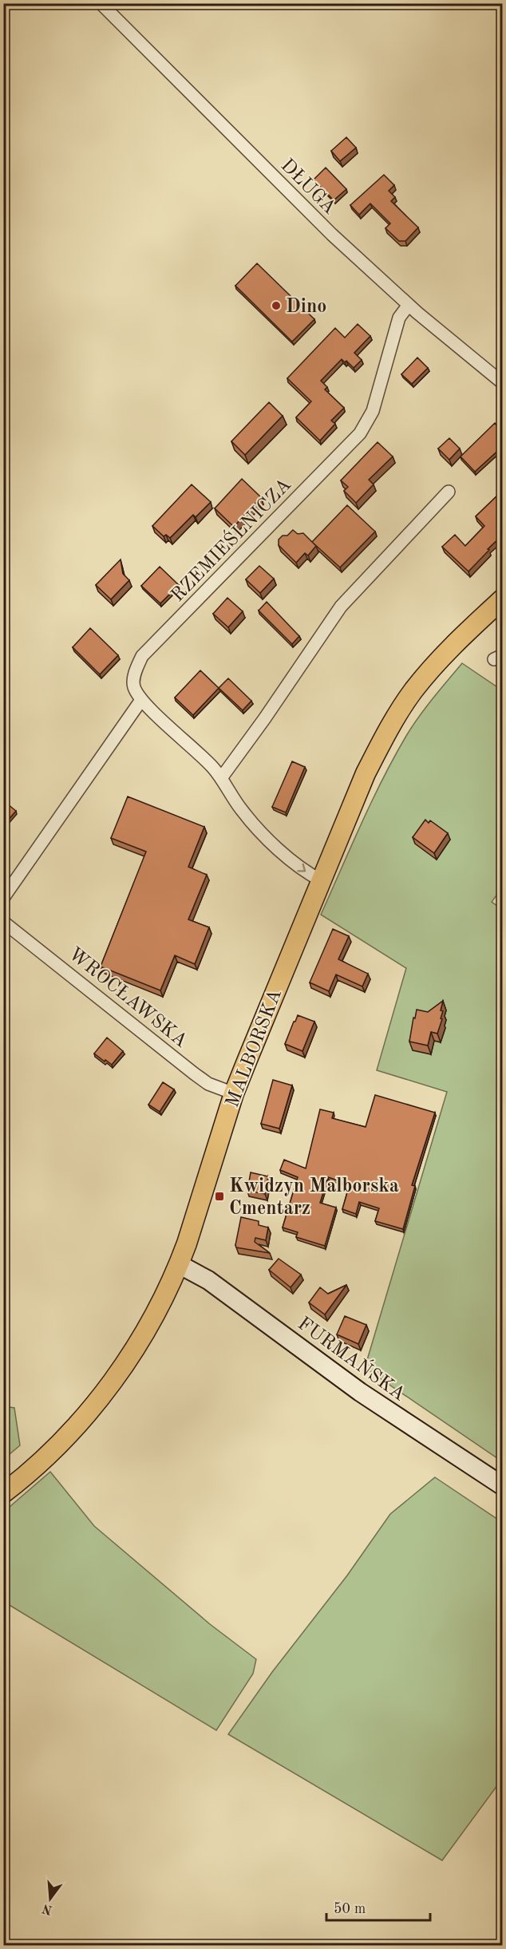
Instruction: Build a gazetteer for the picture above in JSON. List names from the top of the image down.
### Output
{
  "streets": {
    "main road": ["MALBORSKA"],
    "street": [
      "DŁUGA",
      "RZEMIEŚLNICZA",
      "WROCŁAWSKA",
      "FURMAŃSKA"
    ]
  },
  "crossings": [
    ["DŁUGA", "RZEMIEŚLNICZA"],
    ["RZEMIEŚLNICZA", "MALBORSKA"],
    ["WROCŁAWSKA", "MALBORSKA"],
    ["MALBORSKA", "FURMAŃSKA"]
  ],
  "places": {
    "other": ["Dino"],
    "transit": ["Kwidzyn Malborska Cmentarz"]
  },
  "scale_bar": "50 m",
  "north": "bottom"
}
